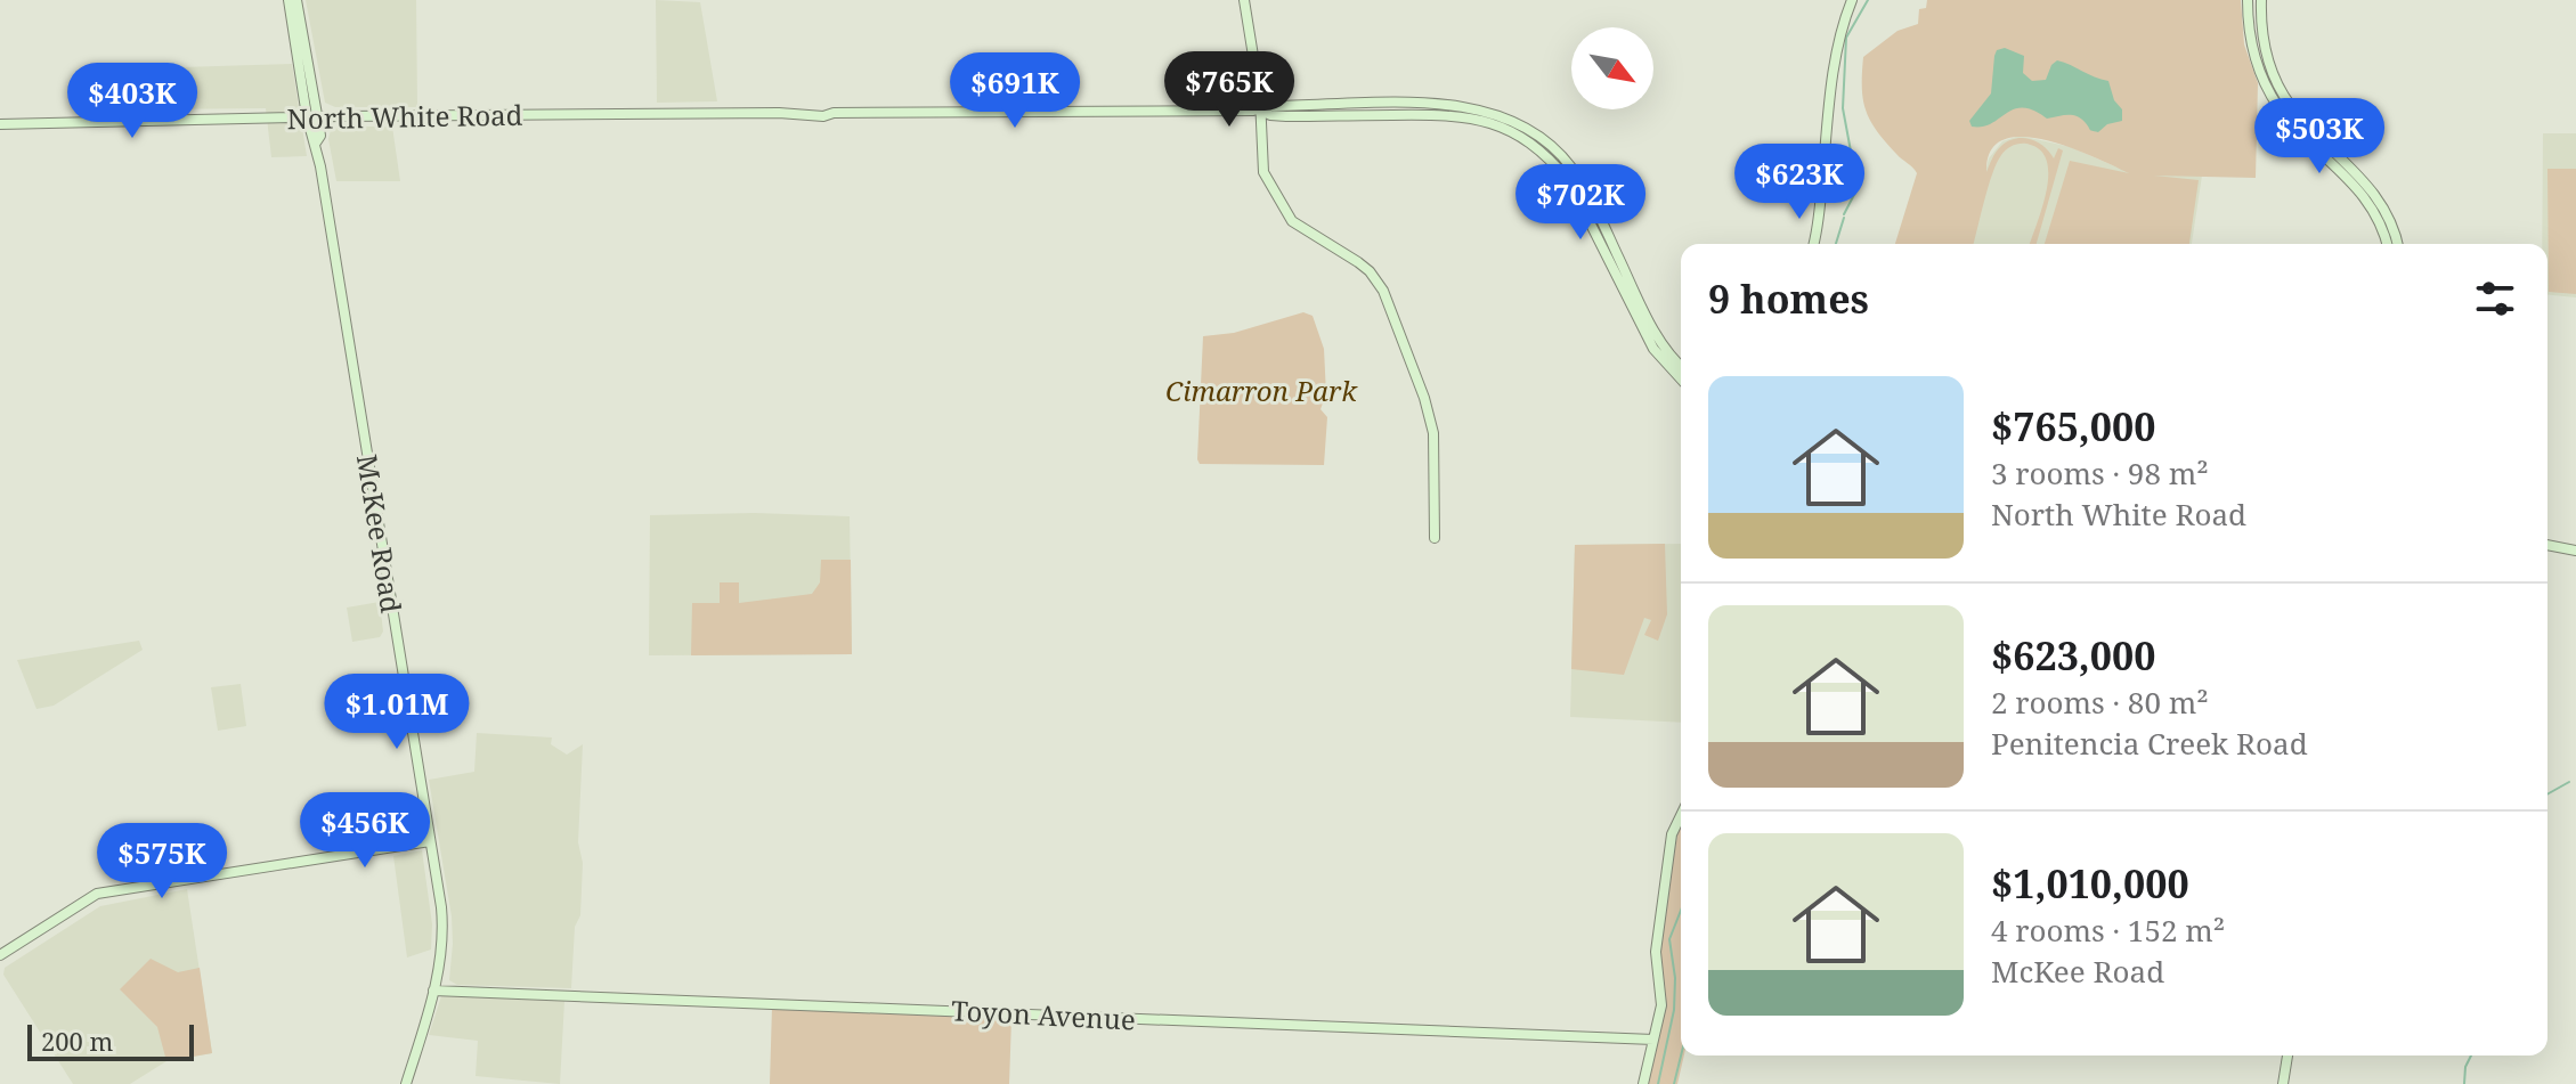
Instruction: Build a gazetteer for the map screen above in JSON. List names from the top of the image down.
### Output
{
  "streets": {
    "street": ["North White Road", "McKee Road", "Toyon Avenue"]
  },
  "crossings": [
    ["North White Road", "McKee Road"],
    ["McKee Road", "Toyon Avenue"]
  ],
  "parks": ["Cimarron Park"],
  "scale_bar": "200 m",
  "north": "bottom right",
  "page": {
    "price": [
      "$765K",
      "$691K",
      "$403K",
      "$503K",
      "$623K",
      "$702K",
      "$1.01M",
      "$456K",
      "$575K"
    ],
    "heading": "9 homes",
    "list": [
      {
        "name": "$765,000",
        "note": "3 rooms · 98 m² · North White Road"
      },
      {
        "name": "$623,000",
        "note": "2 rooms · 80 m² · Penitencia Creek Road"
      },
      {
        "name": "$1,010,000",
        "note": "4 rooms · 152 m² · McKee Road"
      }
    ],
    "scale": "200 m"
  }
}
